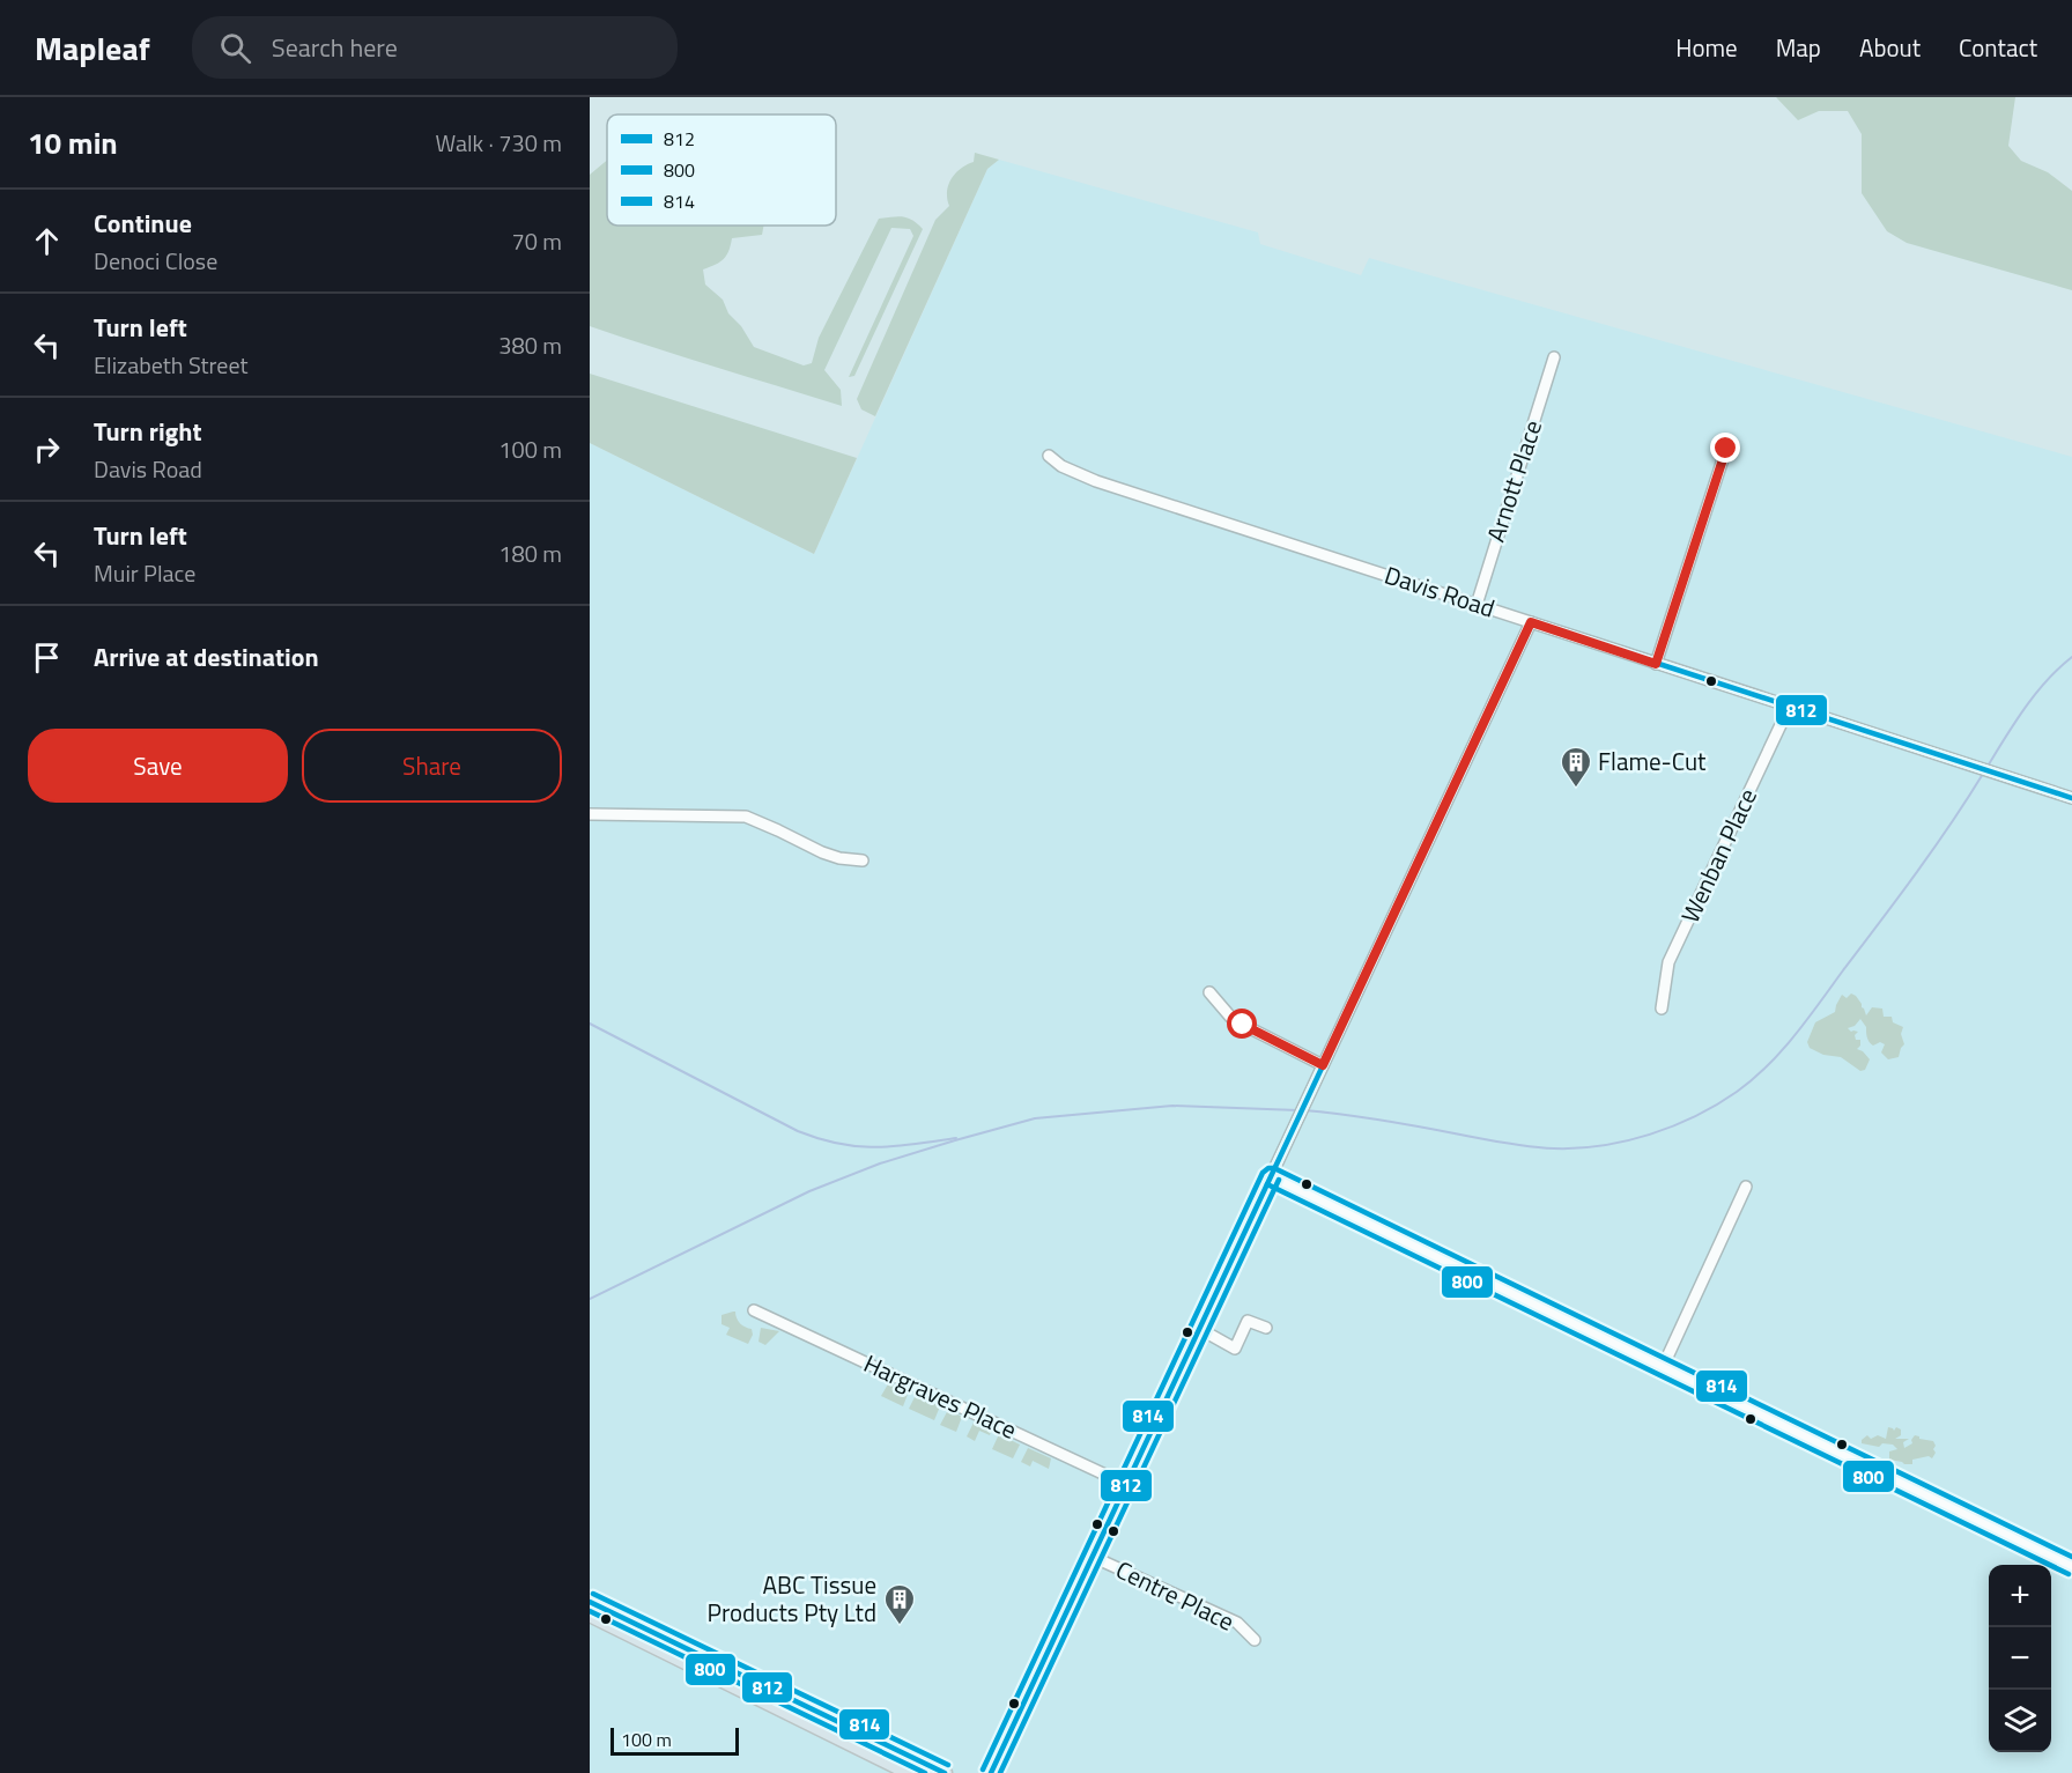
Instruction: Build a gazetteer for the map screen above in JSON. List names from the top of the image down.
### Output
{
  "streets": {
    "street": [
      "Arnott Place",
      "Davis Road",
      "Wenban Place",
      "Hargraves Place",
      "Centre Place"
    ]
  },
  "crossings": [
    ["Arnott Place", "Davis Road"],
    ["Davis Road", "Wenban Place"]
  ],
  "places": {
    "building": ["Flame-Cut", "ABC Tissue Products Pty Ltd"]
  },
  "lines": ["transit line 812", "transit line 814", "transit line 800"],
  "legend": ["812", "800", "814"],
  "scale_bar": "100 m",
  "page": {
    "header": "Mapleaf",
    "search": "Search here",
    "nav": [
      "Home",
      "Map",
      "About",
      "Contact"
    ],
    "heading": ["10 min", "Walk · 730 m"],
    "list": [
      ["Continue", "Denoci Close", "70 m"],
      ["Turn left", "Elizabeth Street", "380 m"],
      ["Turn right", "Davis Road", "100 m"],
      ["Turn left", "Muir Place", "180 m"],
      "Arrive at destination"
    ],
    "buttons": ["Save", "Share"],
    "map_buttons": ["+", "−"],
    "scale": "100 m"
  }
}
